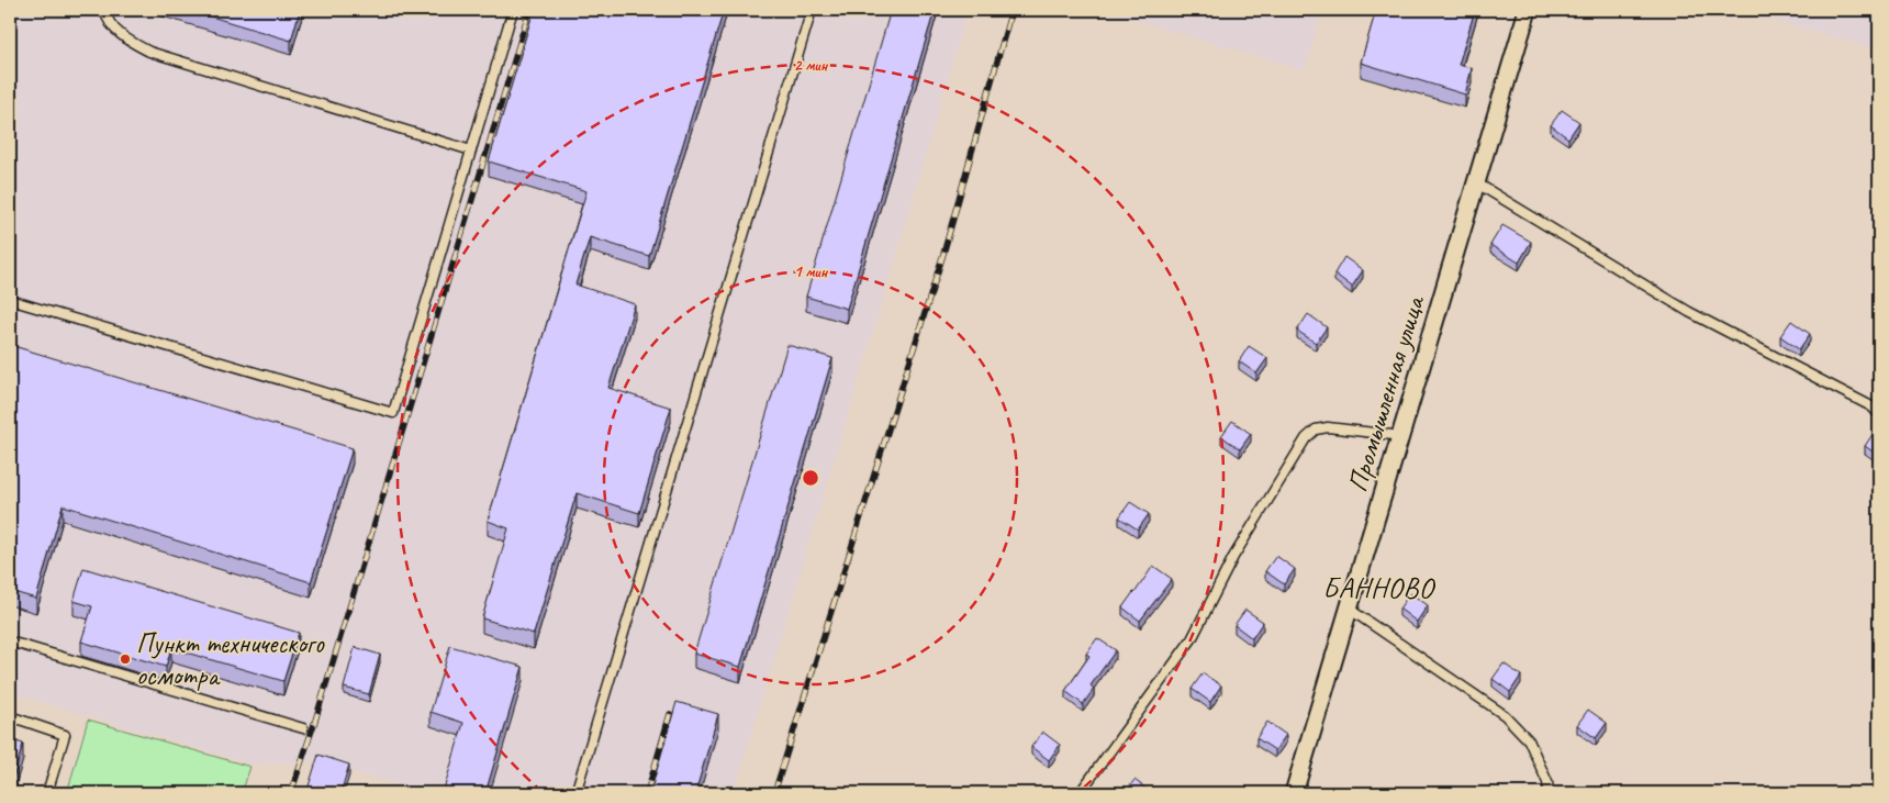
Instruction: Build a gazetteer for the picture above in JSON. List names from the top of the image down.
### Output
{
  "streets": {
    "street": ["Промышленная улица"]
  },
  "districts": ["БАННОВО"],
  "places": ["Пункт технического осмотра"],
  "rings": ["2 мин", "1 мин"]
}
